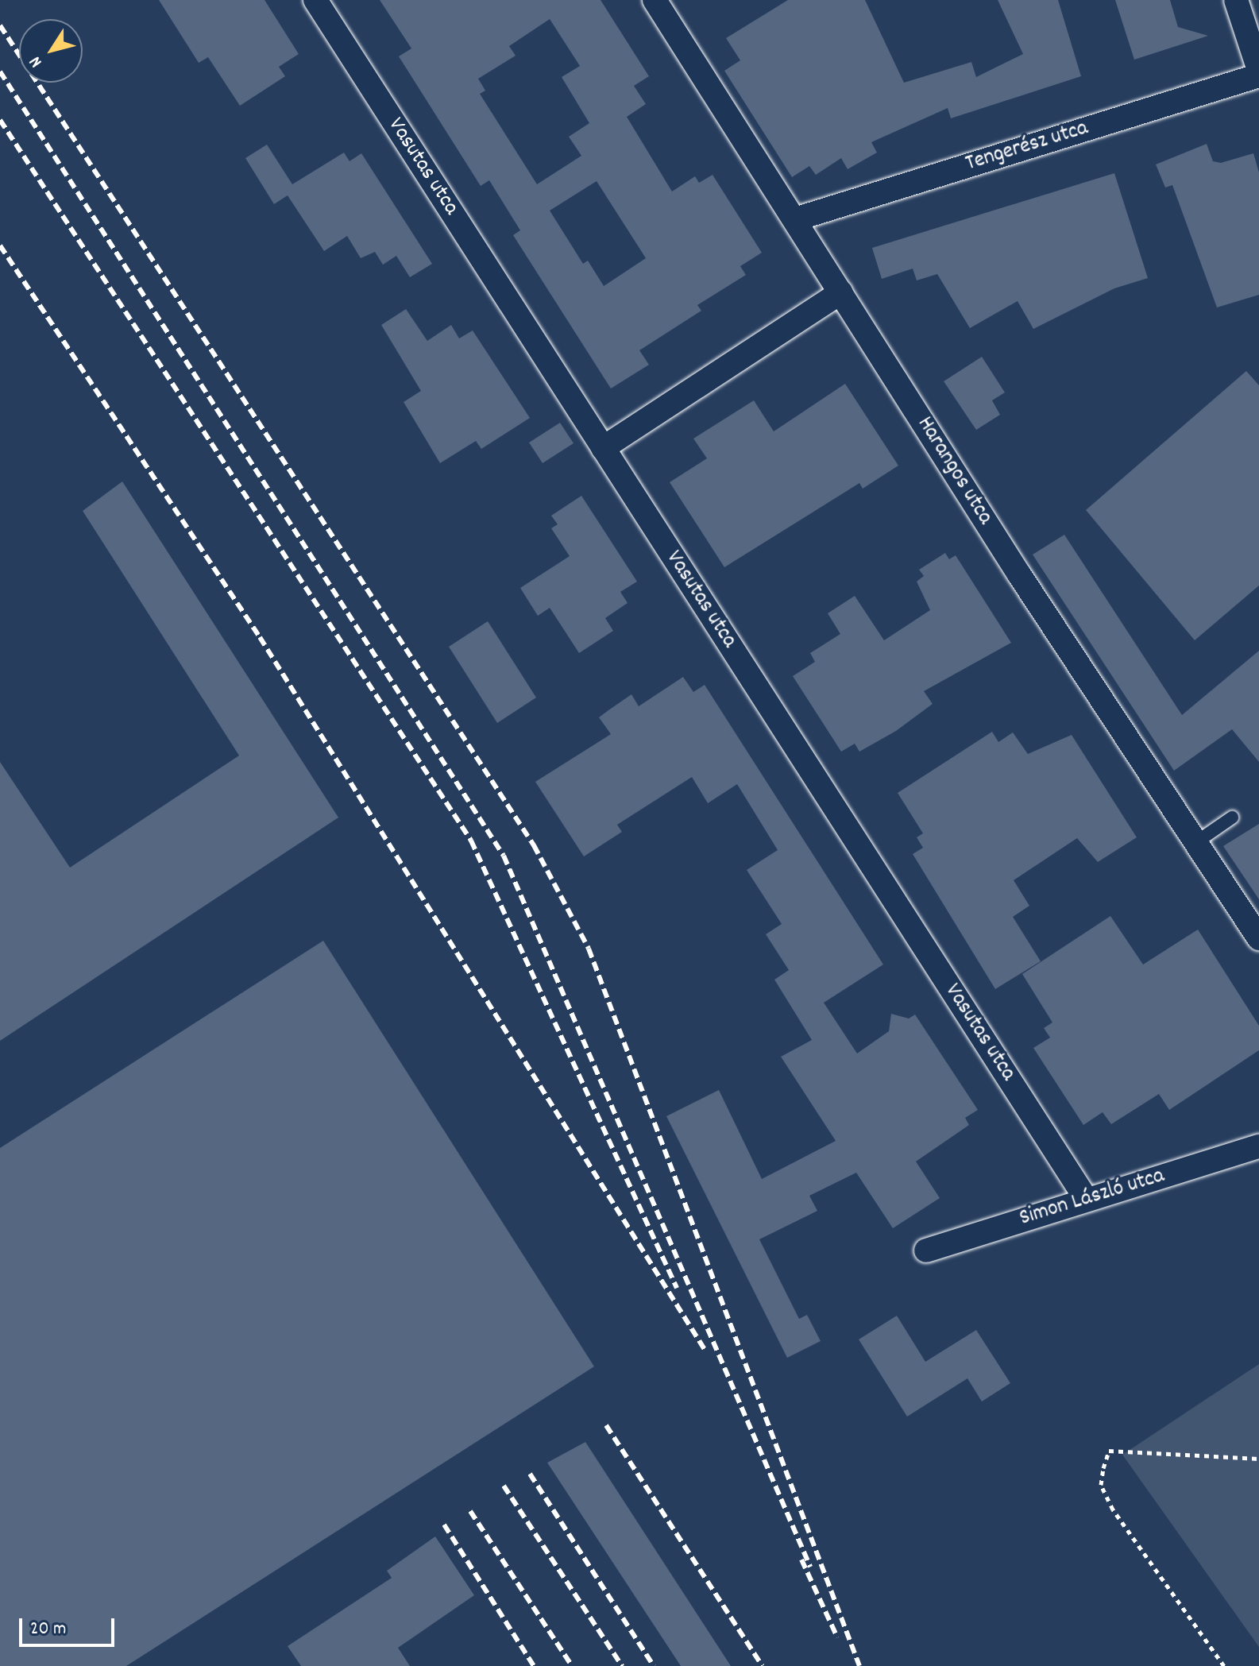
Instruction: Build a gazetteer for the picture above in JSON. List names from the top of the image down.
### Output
{
  "streets": {
    "street": [
      "Tengerész utca",
      "Vasutas utca",
      "Harangos utca",
      "Simon László utca"
    ]
  },
  "crossings": [
    ["Tengerész utca", "Harangos utca"],
    ["Vasutas utca", "Simon László utca"]
  ],
  "scale_bar": "20 m",
  "north": "bottom left"
}
